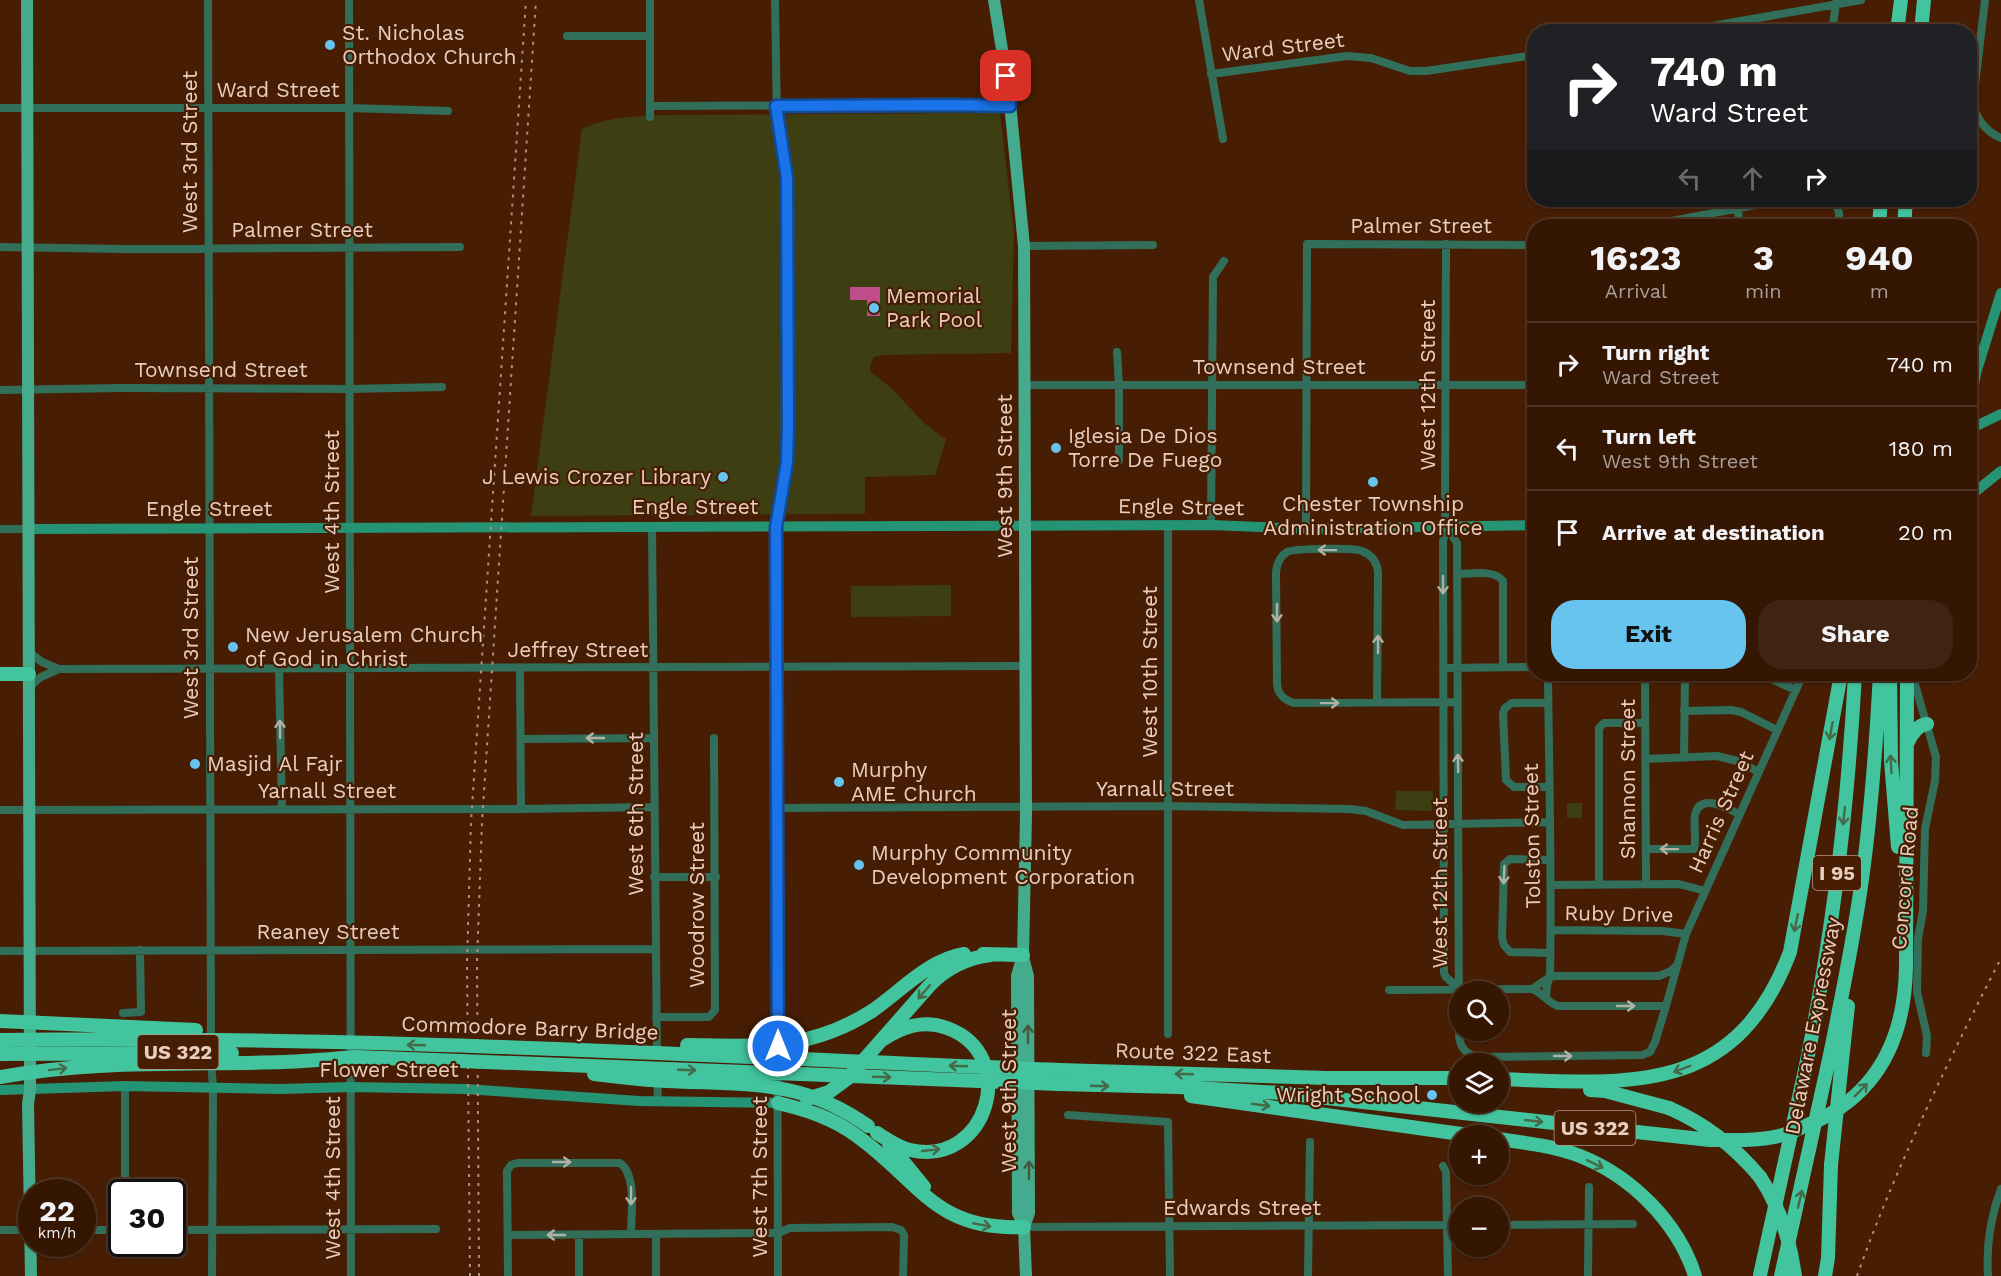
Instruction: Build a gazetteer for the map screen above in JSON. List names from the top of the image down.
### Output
{
  "streets": {
    "highway": [
      "I 95",
      "Delaware Expressway",
      "Commodore Barry Bridge",
      "US 322",
      "Route 322 East"
    ],
    "main road": ["West 9th Street"],
    "street": [
      "Ward Street",
      "West 3rd Street",
      "Palmer Street",
      "Townsend Street",
      "West 12th Street",
      "Engle Street",
      "West 4th Street",
      "Jeffrey Street",
      "West 10th Street",
      "Shannon Street",
      "Yarnall Street",
      "Harris Street",
      "West 6th Street",
      "Tolston Street",
      "Concord Road",
      "Woodrow Street",
      "Ruby Drive",
      "Reaney Street",
      "Flower Street",
      "West 7th Street",
      "Edwards Street"
    ]
  },
  "crossings": [
    ["Ward Street", "West 3rd Street"],
    ["Ward Street", "West 4th Street"],
    ["West 3rd Street", "Palmer Street"],
    ["West 3rd Street", "Townsend Street"],
    ["West 3rd Street", "Engle Street"],
    ["West 3rd Street", "Jeffrey Street"],
    ["West 3rd Street", "Yarnall Street"],
    ["West 3rd Street", "Reaney Street"],
    ["West 3rd Street", "Flower Street"],
    ["Palmer Street", "Townsend Street"],
    ["Palmer Street", "West 12th Street"],
    ["Palmer Street", "West 4th Street"],
    ["Townsend Street", "West 12th Street"],
    ["Townsend Street", "West 9th Street"],
    ["Townsend Street", "West 4th Street"],
    ["West 12th Street", "Engle Street"],
    ["West 12th Street", "Yarnall Street"],
    ["West 9th Street", "Engle Street"],
    ["West 9th Street", "Jeffrey Street"],
    ["West 9th Street", "Yarnall Street"],
    ["West 9th Street", "Edwards Street"],
    ["Engle Street", "West 4th Street"],
    ["Engle Street", "West 10th Street"],
    ["Engle Street", "West 6th Street"],
    ["Engle Street", "West 7th Street"],
    ["West 4th Street", "Jeffrey Street"],
    ["West 4th Street", "Yarnall Street"],
    ["West 4th Street", "Reaney Street"],
    ["West 4th Street", "Flower Street"],
    ["Jeffrey Street", "West 6th Street"],
    ["Jeffrey Street", "West 7th Street"],
    ["West 10th Street", "Yarnall Street"],
    ["Yarnall Street", "West 6th Street"],
    ["Yarnall Street", "Tolston Street"],
    ["Yarnall Street", "West 7th Street"],
    ["Harris Street", "Ruby Drive"],
    ["West 6th Street", "Woodrow Street"],
    ["West 6th Street", "Reaney Street"],
    ["West 6th Street", "Flower Street"],
    ["Tolston Street", "Ruby Drive"],
    ["Commodore Barry Bridge", "US 322"],
    ["Commodore Barry Bridge", "Route 322 East"],
    ["US 322", "Route 322 East"],
    ["Flower Street", "West 7th Street"]
  ],
  "places": [
    "St. Nicholas Orthodox Church",
    "Memorial Park Pool",
    "Iglesia De Dios Torre De Fuego",
    "J Lewis Crozer Library",
    "Chester Township Administration Office",
    "New Jerusalem Church of God in Christ",
    "Masjid Al Fajr",
    "Murphy AME Church",
    "Murphy Community Development Corporation",
    "Wright School"
  ],
  "page": {
    "turn": ["740 m", "Ward Street"],
    "eta": [
      "16:23",
      "Arrival",
      "3",
      "min",
      "940",
      "m"
    ],
    "list": [
      {
        "name": "Turn right",
        "note": "Ward Street",
        "value": "740 m"
      },
      {
        "name": "Turn left",
        "note": "West 9th Street",
        "value": "180 m"
      },
      {
        "name": "Arrive at destination",
        "value": "20 m"
      }
    ],
    "buttons": ["Exit", "Share"],
    "map_buttons": ["+", "−"],
    "speed": "22 km/h",
    "limit": "30"
  }
}
